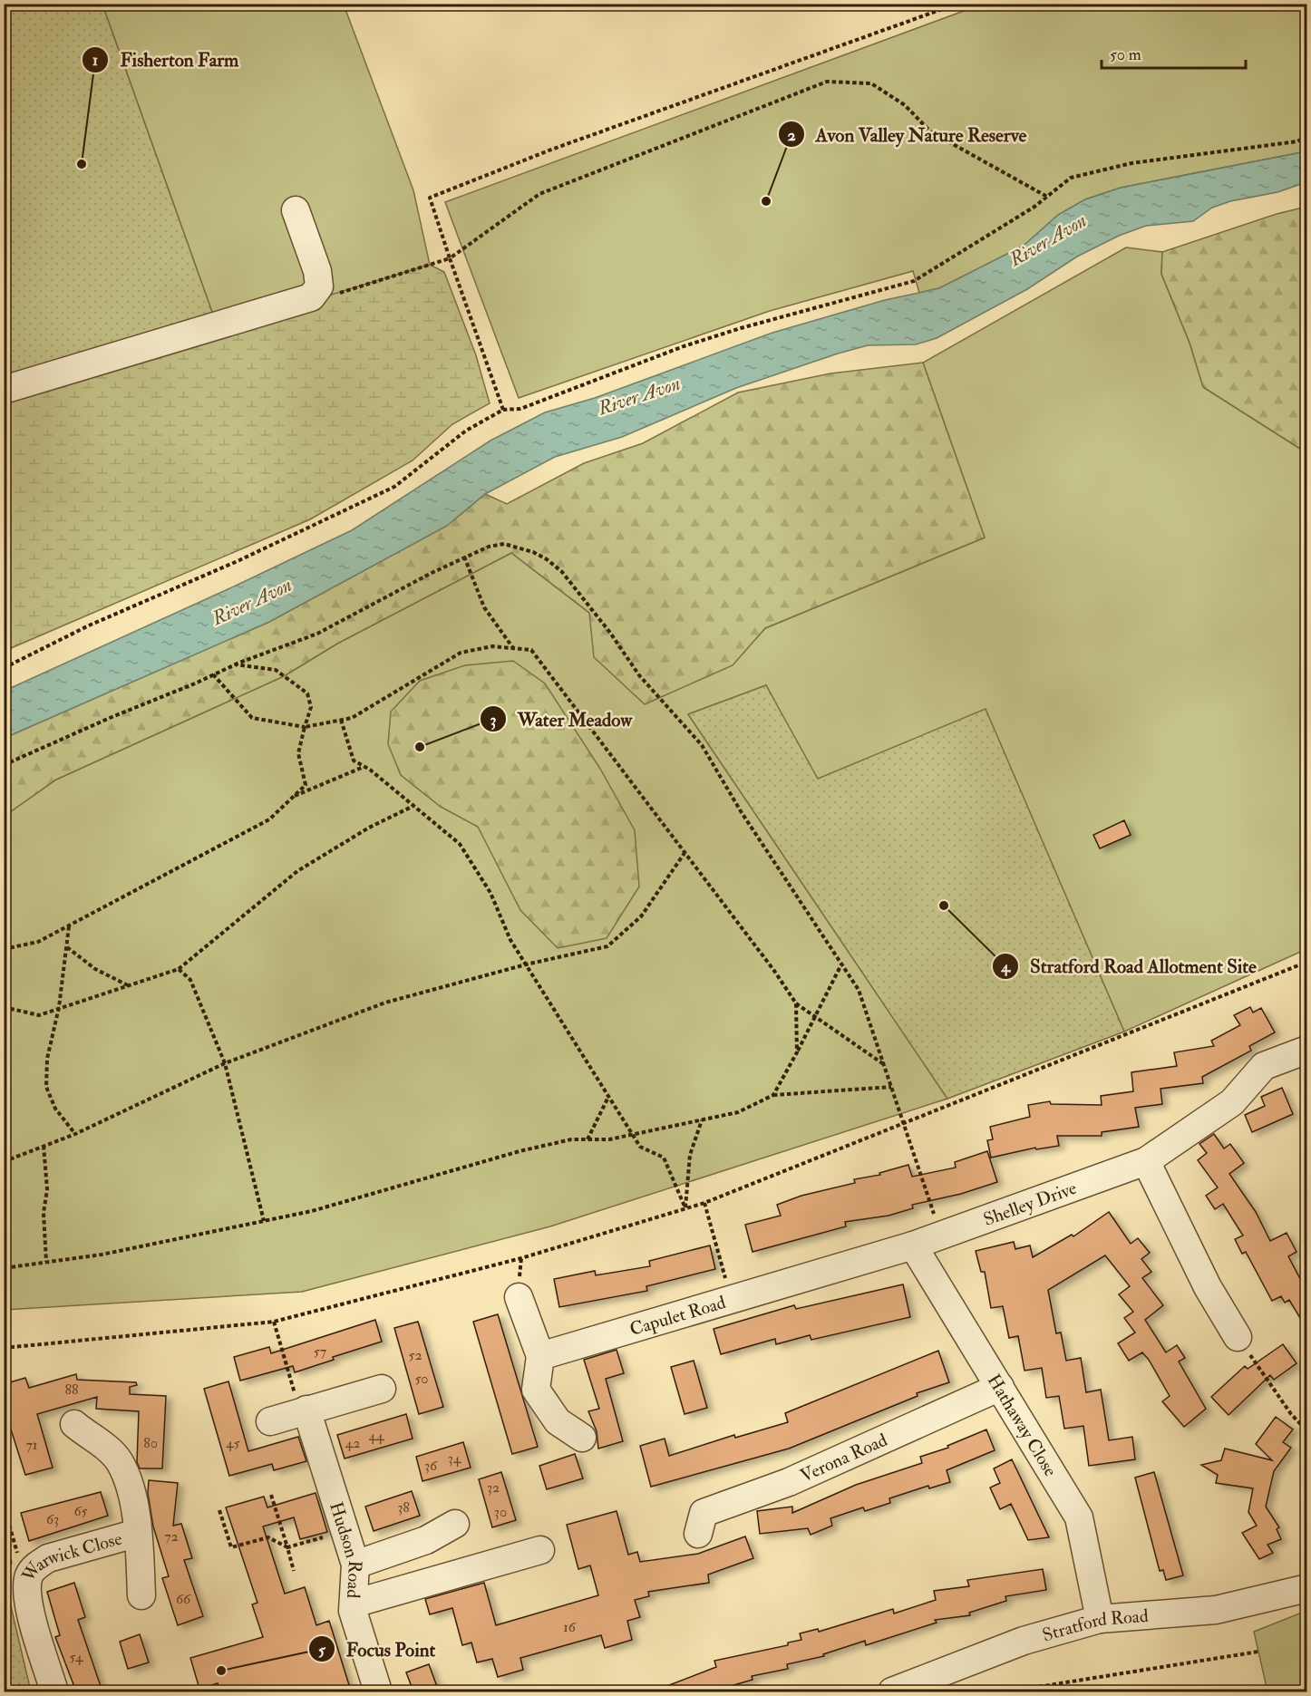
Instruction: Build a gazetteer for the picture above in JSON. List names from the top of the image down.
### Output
{
  "streets": {
    "street": [
      "Shelley Drive",
      "Capulet Road",
      "Hathaway Close",
      "Verona Road",
      "Hudson Road",
      "Warwick Close",
      "Stratford Road"
    ]
  },
  "crossings": [
    ["Shelley Drive", "Capulet Road"],
    ["Shelley Drive", "Hathaway Close"],
    ["Capulet Road", "Hathaway Close"],
    ["Hathaway Close", "Verona Road"],
    ["Hathaway Close", "Stratford Road"]
  ],
  "water": ["River Avon"],
  "places": [
    "Fisherton Farm",
    "Avon Valley Nature Reserve",
    "Water Meadow",
    "Stratford Road Allotment Site",
    "Focus Point"
  ],
  "house_numbers": [
    "57",
    "52",
    "50",
    "88",
    "44",
    "80",
    "45",
    "42",
    "71",
    "34",
    "36",
    "32",
    "38",
    "65",
    "30",
    "63",
    "72",
    "66",
    "16",
    "54"
  ],
  "scale_bar": "50 m"
}
